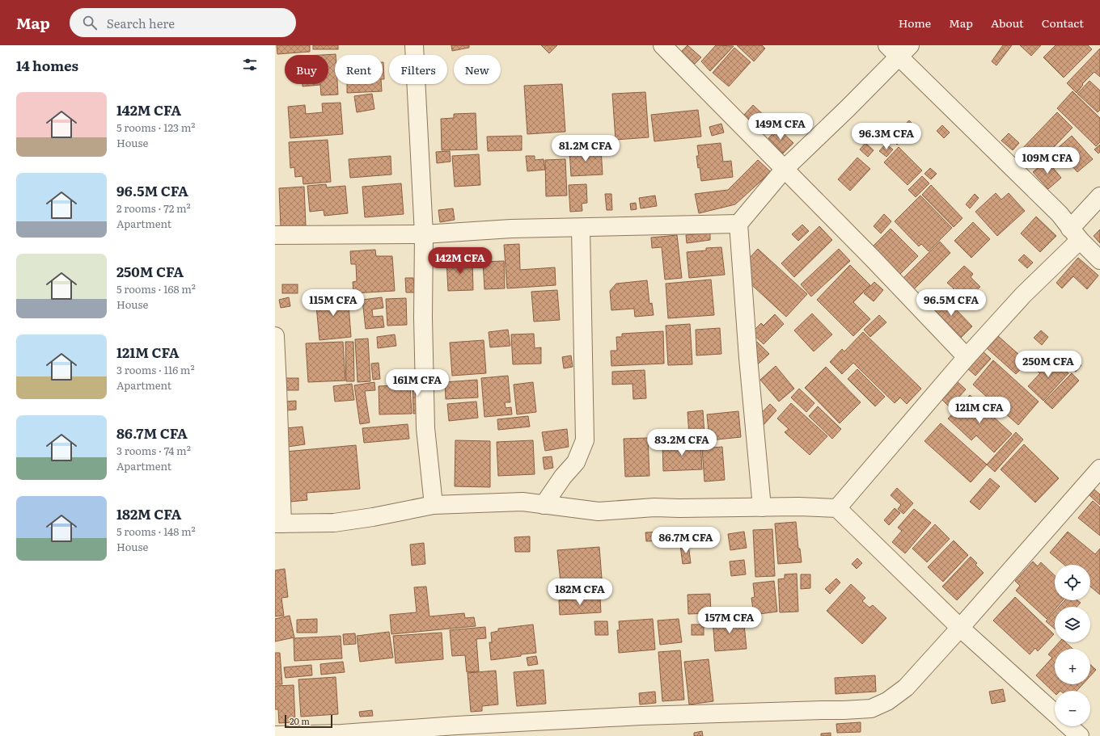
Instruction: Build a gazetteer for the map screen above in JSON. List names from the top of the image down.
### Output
{
  "scale_bar": "20 m",
  "page": {
    "header": "Map",
    "search": "Search here",
    "nav": [
      "Home",
      "Map",
      "About",
      "Contact"
    ],
    "heading": "14 homes",
    "chip": [
      "Buy",
      "Rent",
      "Filters",
      "New"
    ],
    "list": [
      {
        "name": "142M CFA",
        "note": "5 rooms · 123 m² · House"
      },
      {
        "name": "96.5M CFA",
        "note": "2 rooms · 72 m² · Apartment"
      },
      {
        "name": "250M CFA",
        "note": "5 rooms · 168 m² · House"
      },
      {
        "name": "121M CFA",
        "note": "3 rooms · 116 m² · Apartment"
      },
      {
        "name": "86.7M CFA",
        "note": "3 rooms · 74 m² · Apartment"
      },
      {
        "name": "182M CFA",
        "note": "5 rooms · 148 m² · House"
      }
    ],
    "price": [
      "149M CFA",
      "96.3M CFA",
      "81.2M CFA",
      "109M CFA",
      "142M CFA",
      "115M CFA",
      "96.5M CFA",
      "250M CFA",
      "161M CFA",
      "121M CFA",
      "83.2M CFA",
      "86.7M CFA",
      "182M CFA",
      "157M CFA"
    ],
    "map_buttons": ["+", "−"],
    "scale": "20 m"
  }
}
